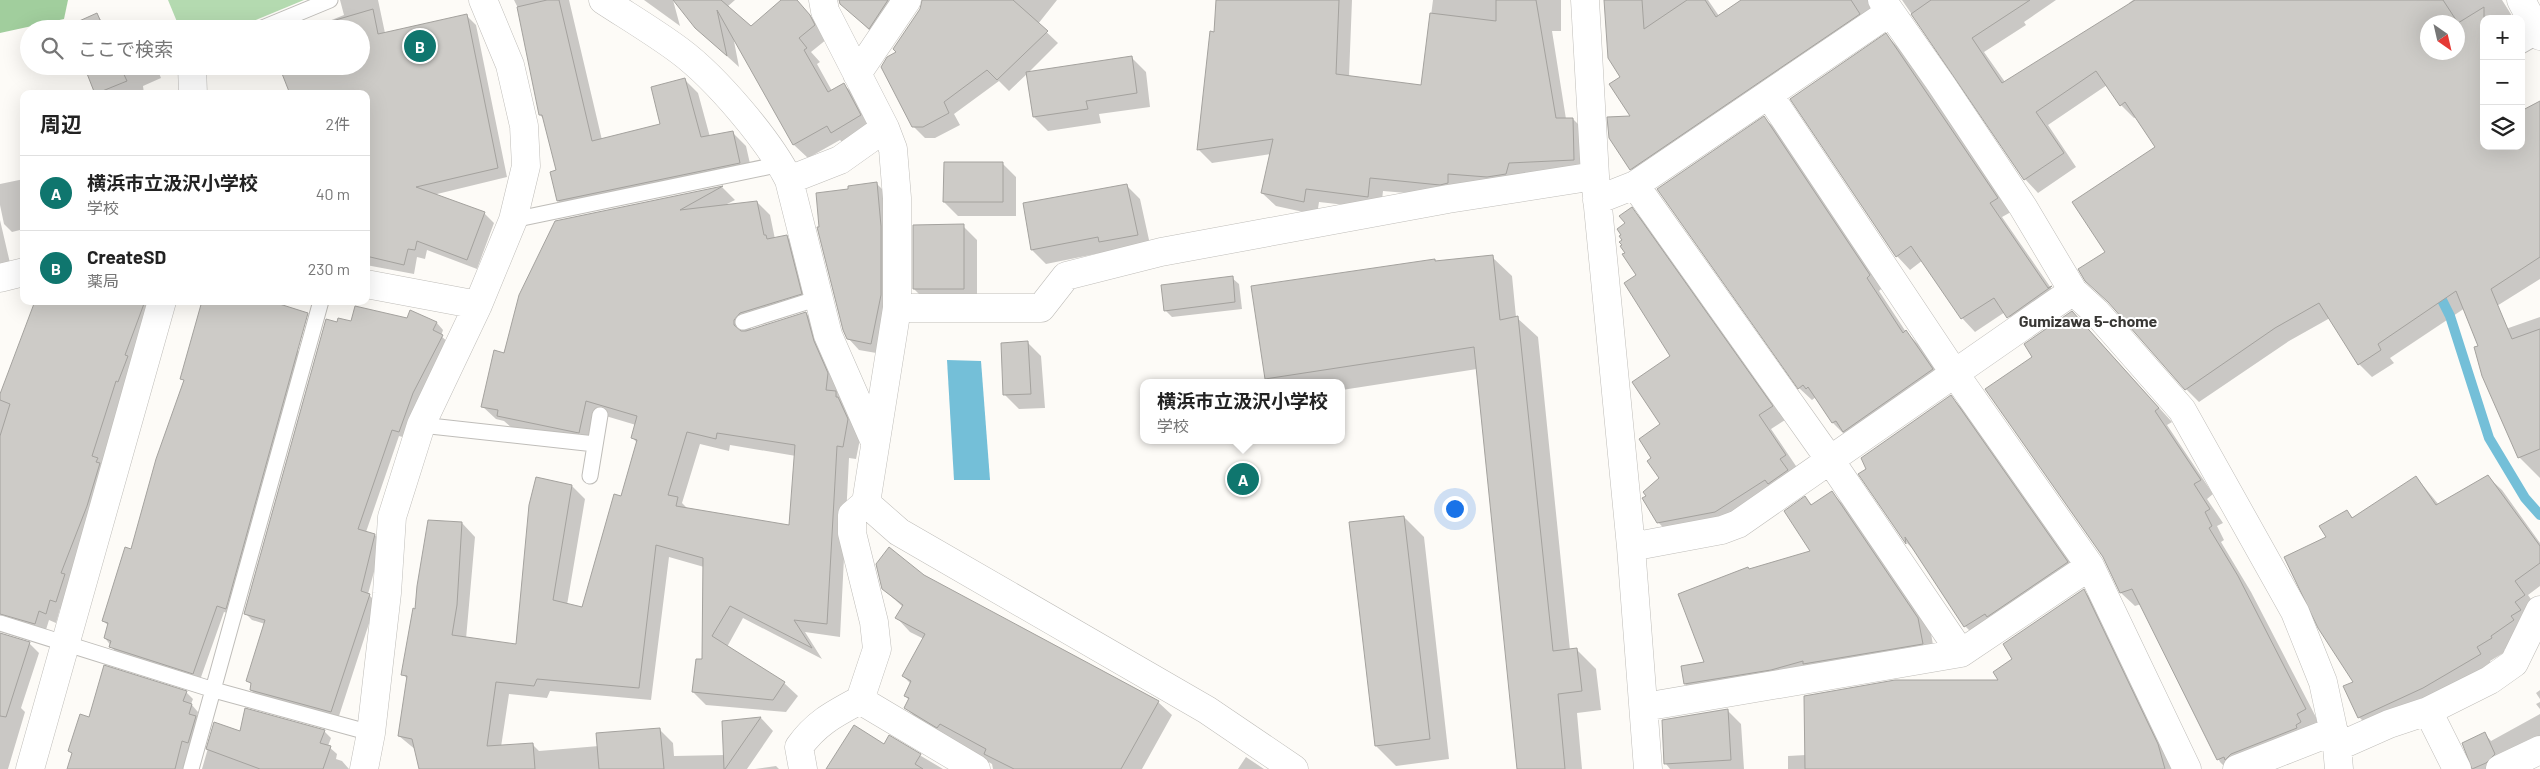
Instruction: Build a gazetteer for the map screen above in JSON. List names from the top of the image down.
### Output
{
  "districts": ["Gumizawa 5-chome"],
  "north": "bottom right",
  "page": {
    "map_buttons": ["+", "−"],
    "search": "ここで検索",
    "pins": ["B", "A"],
    "heading": ["周辺", "2件"],
    "list": [
      {
        "mark": "A",
        "name": "横浜市立汲沢小学校",
        "note": "学校",
        "value": "40 m"
      },
      {
        "mark": "B",
        "name": "CreateSD",
        "note": "薬局",
        "value": "230 m"
      }
    ],
    "popup": ["横浜市立汲沢小学校", "学校"]
  }
}
